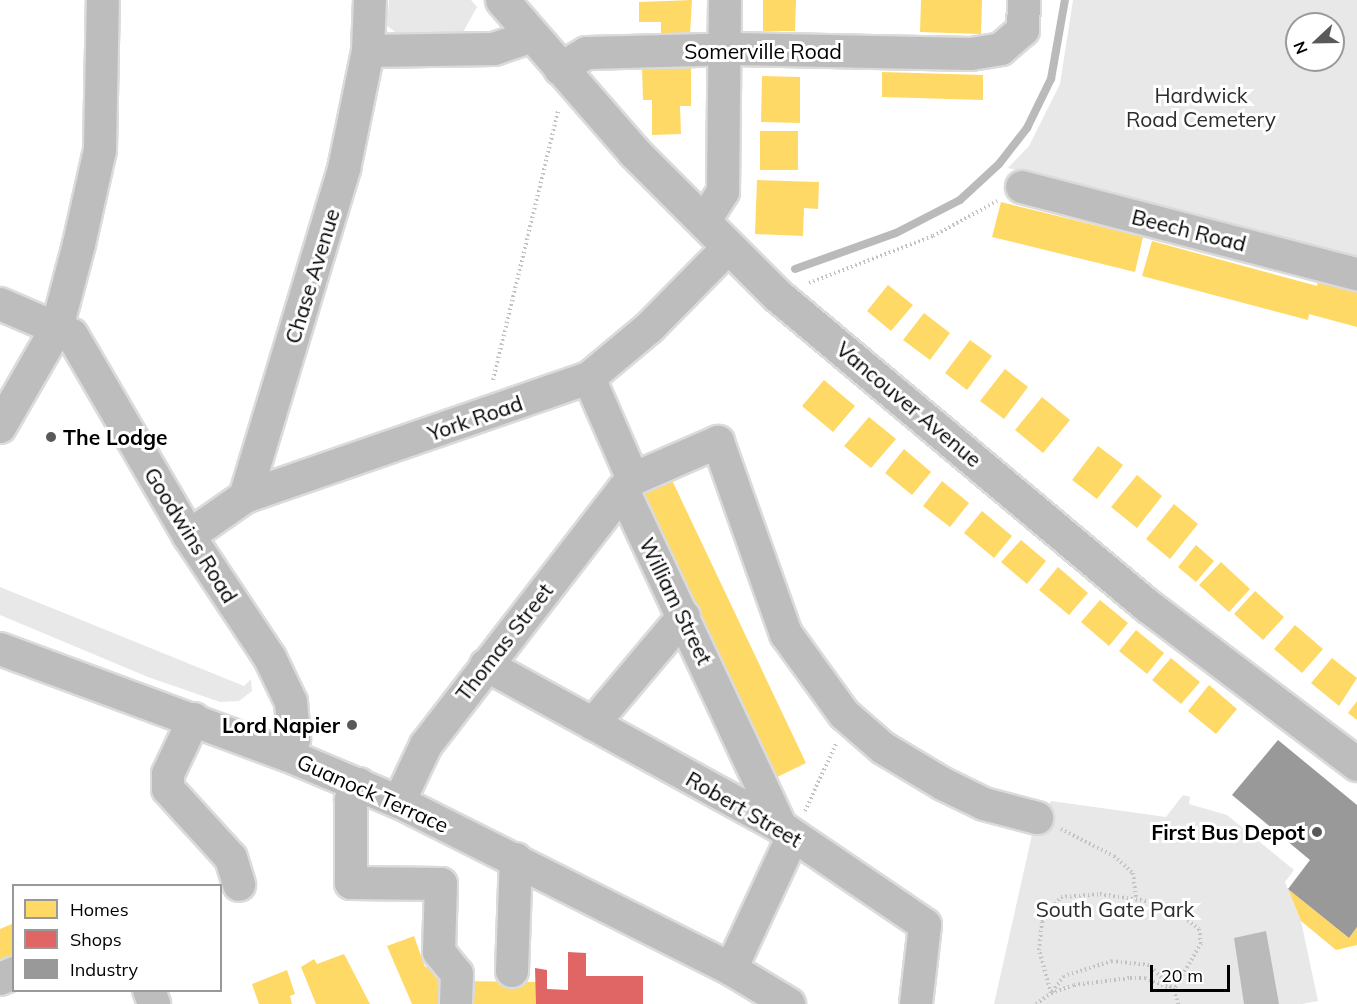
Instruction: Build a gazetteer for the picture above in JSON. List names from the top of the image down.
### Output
{
  "streets": {
    "main road": ["Vancouver Avenue"],
    "street": [
      "Somerville Road",
      "Beech Road",
      "Chase Avenue",
      "York Road",
      "Goodwins Road",
      "William Street",
      "Thomas Street",
      "Guanock Terrace",
      "Robert Street"
    ]
  },
  "crossings": [
    ["Somerville Road", "Vancouver Avenue"],
    ["Chase Avenue", "York Road"],
    ["Vancouver Avenue", "York Road"],
    ["York Road", "Goodwins Road"],
    ["York Road", "William Street"],
    ["Goodwins Road", "Guanock Terrace"],
    ["William Street", "Thomas Street"],
    ["William Street", "Robert Street"],
    ["Thomas Street", "Guanock Terrace"],
    ["Thomas Street", "Robert Street"]
  ],
  "parks": ["Hardwick Road Cemetery", "South Gate Park"],
  "places": ["The Lodge", "Lord Napier", "First Bus Depot"],
  "legend": ["Homes", "Shops", "Industry"],
  "scale_bar": "20 m",
  "north": "left"
}
